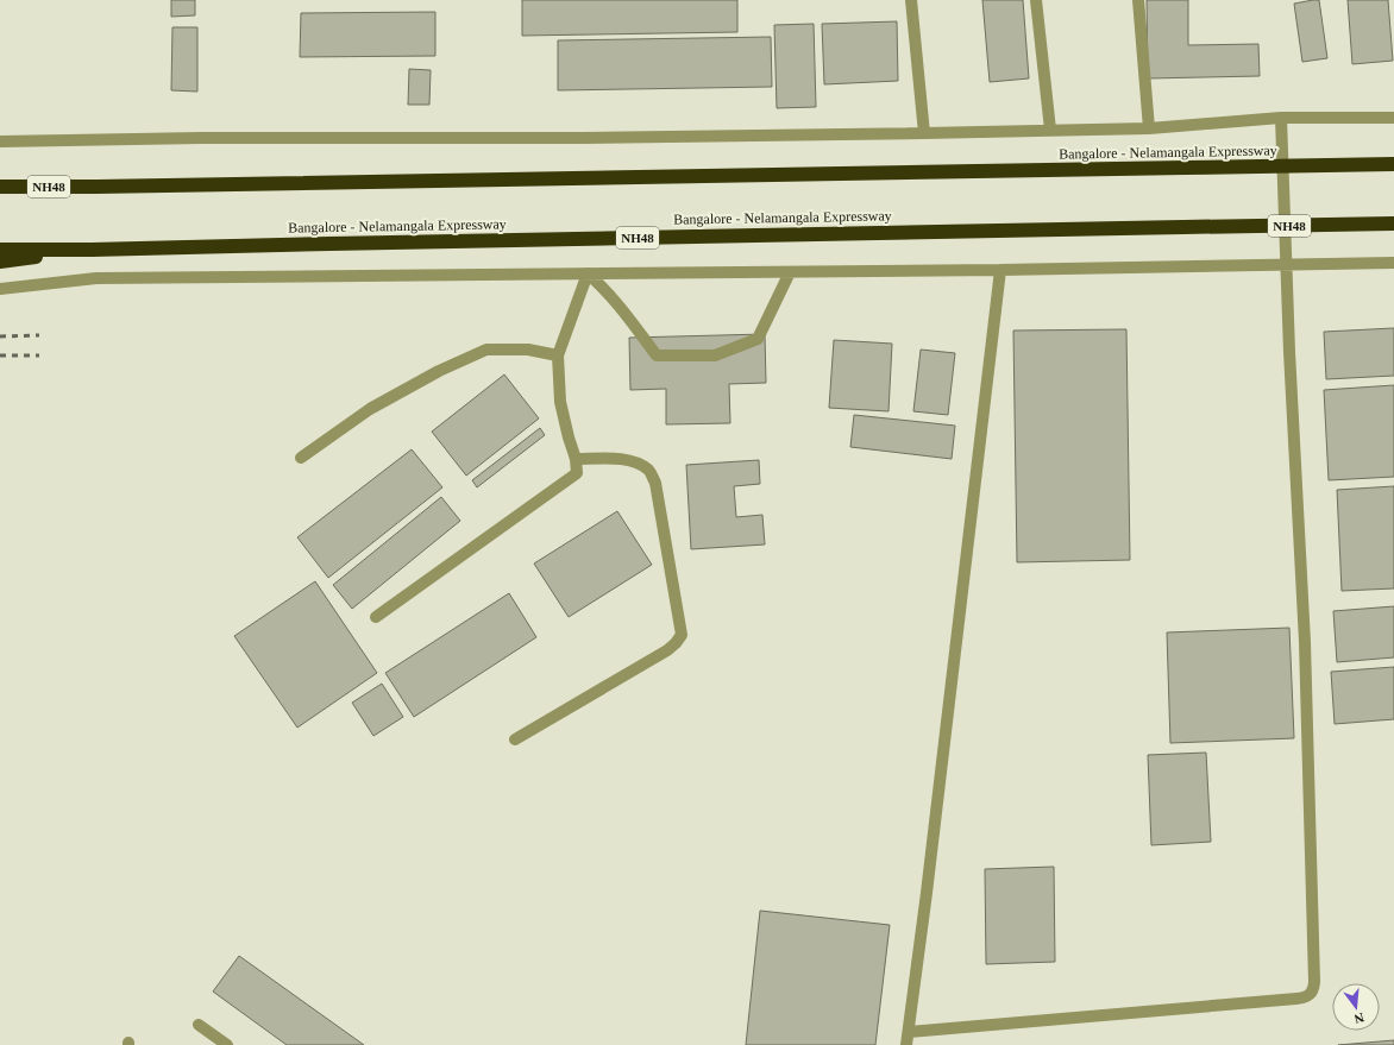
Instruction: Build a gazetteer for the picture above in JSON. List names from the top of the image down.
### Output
{
  "streets": {
    "highway": ["Bangalore - Nelamangala Expressway", "NH48"]
  },
  "north": "bottom"
}
